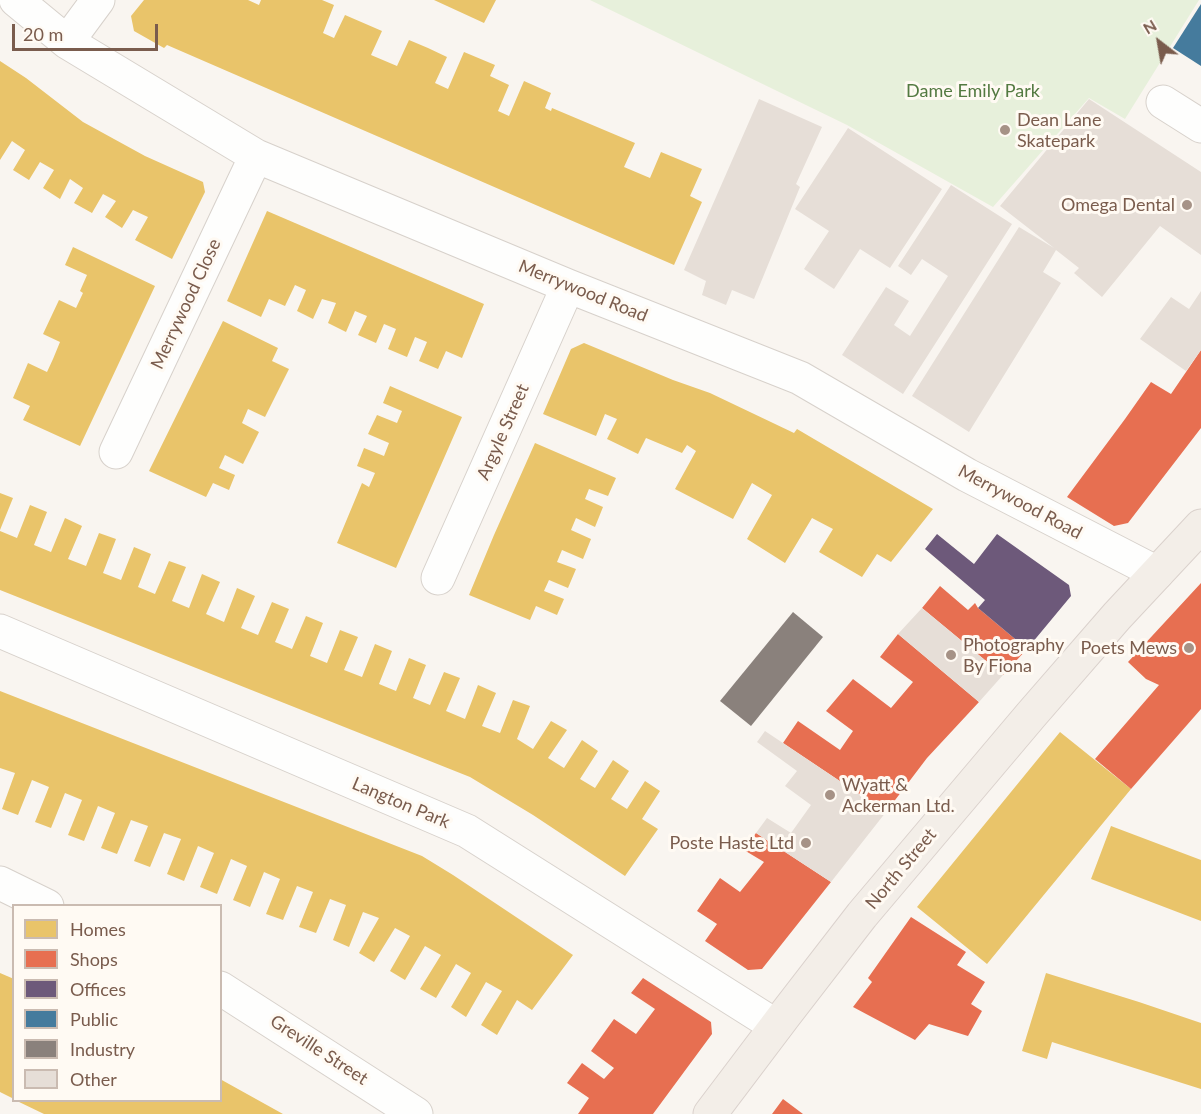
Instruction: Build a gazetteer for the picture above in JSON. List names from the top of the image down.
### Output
{
  "streets": {
    "main road": ["North Street"],
    "street": [
      "Merrywood Road",
      "Merrywood Close",
      "Argyle Street",
      "Langton Park",
      "Greville Street"
    ]
  },
  "crossings": [
    ["Merrywood Road", "Merrywood Close"],
    ["Merrywood Road", "Argyle Street"],
    ["Merrywood Road", "North Street"],
    ["Langton Park", "North Street"]
  ],
  "parks": ["Dame Emily Park"],
  "places": [
    "Dean Lane Skatepark",
    "Omega Dental",
    "Poets Mews",
    "Photography By Fiona",
    "Wyatt & Ackerman Ltd.",
    "Poste Haste Ltd"
  ],
  "legend": [
    "Homes",
    "Shops",
    "Offices",
    "Public",
    "Industry",
    "Other"
  ],
  "scale_bar": "20 m",
  "north": "top left"
}
